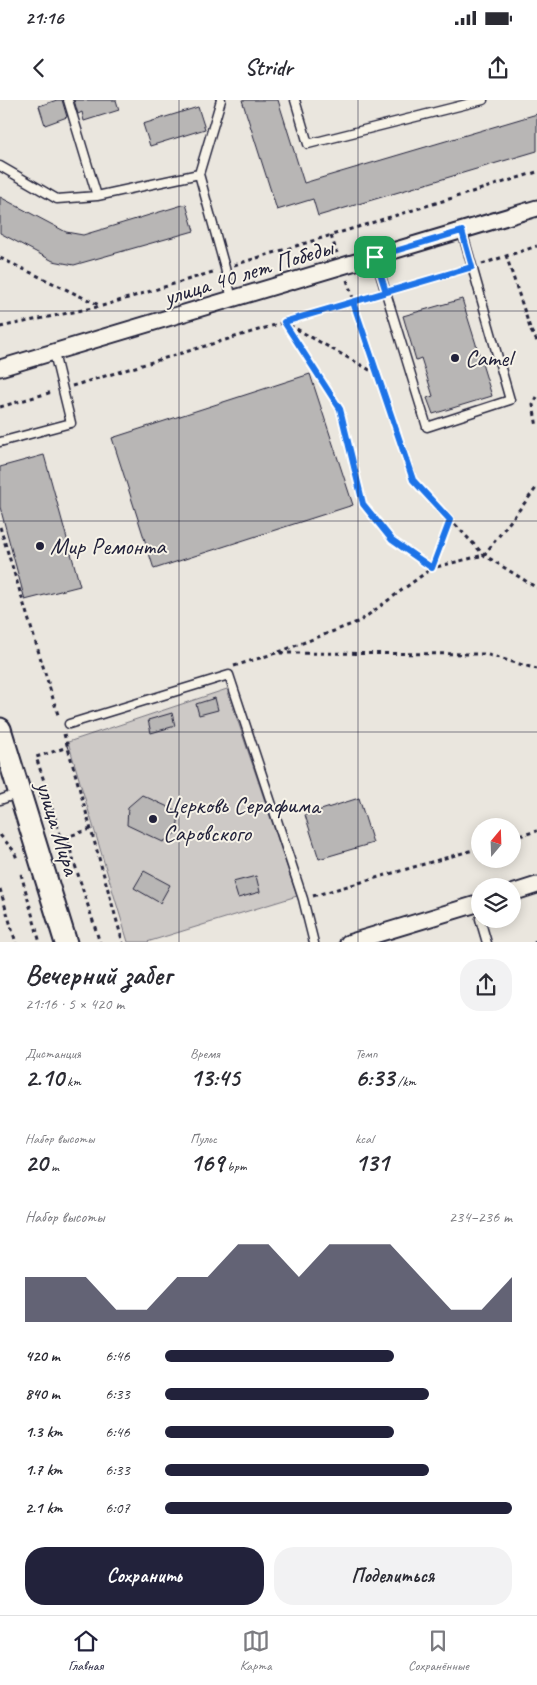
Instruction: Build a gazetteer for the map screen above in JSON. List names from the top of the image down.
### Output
{
  "streets": {
    "street": ["улица 40 лет Победы", "улица Мира"]
  },
  "places": ["Camel", "Мир Ремонта", "Церковь Серафима Саровского"],
  "north": "top",
  "page": {
    "status": "21:16",
    "header": "Stridr",
    "heading": ["Вечерний забег", "21:16 · 5 × 420 m"],
    "stats": [
      ["Дистанция", "2.10 km"],
      ["Время", "13:45"],
      ["Темп", "6:33 /km"],
      ["Набор высоты", "20 m"],
      ["Пульс", "169 bpm"],
      ["kcal", "131"]
    ],
    "chart": ["Набор высоты", "234–236 m"],
    "list": [
      {
        "name": "420 m",
        "note": "6:46"
      },
      {
        "name": "840 m",
        "note": "6:33"
      },
      {
        "name": "1.3 km",
        "note": "6:46"
      },
      {
        "name": "1.7 km",
        "note": "6:33"
      },
      {
        "name": "2.1 km",
        "note": "6:07"
      }
    ],
    "buttons": ["Сохранить", "Поделиться"],
    "tabs": ["Главная", "Карта", "Сохранённые"]
  }
}
